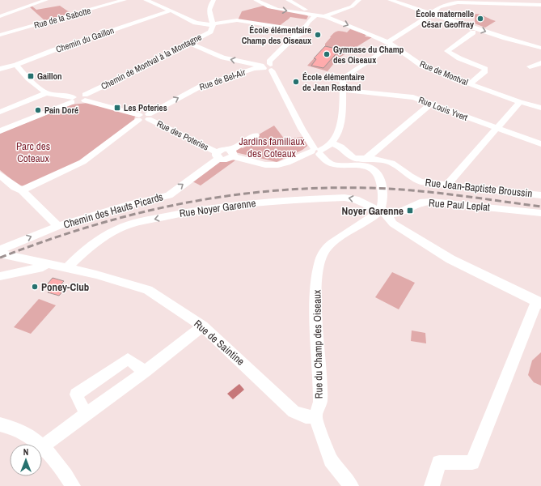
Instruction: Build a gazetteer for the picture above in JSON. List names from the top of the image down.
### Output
{
  "streets": {
    "street": [
      "Rue de la Sabotte",
      "Chemin du Gaillon",
      "Chemin de Montval à la Montagne",
      "Rue de Montval",
      "Rue de Bel-Air",
      "Rue Louis Yvert",
      "Rue des Poteries",
      "Rue Jean-Baptiste Broussin",
      "Rue Paul Leplat",
      "Rue Noyer Garenne",
      "Chemin des Hauts Picards",
      "Rue de Saintine",
      "Rue du Champ des Oiseaux"
    ]
  },
  "crossings": [
    ["Rue de Bel-Air", "Rue des Poteries"],
    ["Rue des Poteries", "Chemin des Hauts Picards"],
    ["Rue Paul Leplat", "Rue Noyer Garenne"],
    ["Rue Paul Leplat", "Rue du Champ des Oiseaux"],
    ["Rue Noyer Garenne", "Rue de Saintine"],
    ["Rue Noyer Garenne", "Rue du Champ des Oiseaux"],
    ["Rue de Saintine", "Rue du Champ des Oiseaux"]
  ],
  "one_way": ["Rue de Bel-Air"],
  "parks": ["Jardins familiaux des Coteaux", "Parc des Coteaux"],
  "places": {
    "other": [
      "École maternelle César Geoffray",
      "École élémentaire Champ des Oiseaux",
      "Gymnase du Champ des Oiseaux",
      "École élémentaire de Jean Rostand",
      "Pain Doré",
      "Poney-Club"
    ],
    "transit": ["Gaillon", "Les Poteries", "Noyer Garenne"]
  },
  "north": "top"
}
